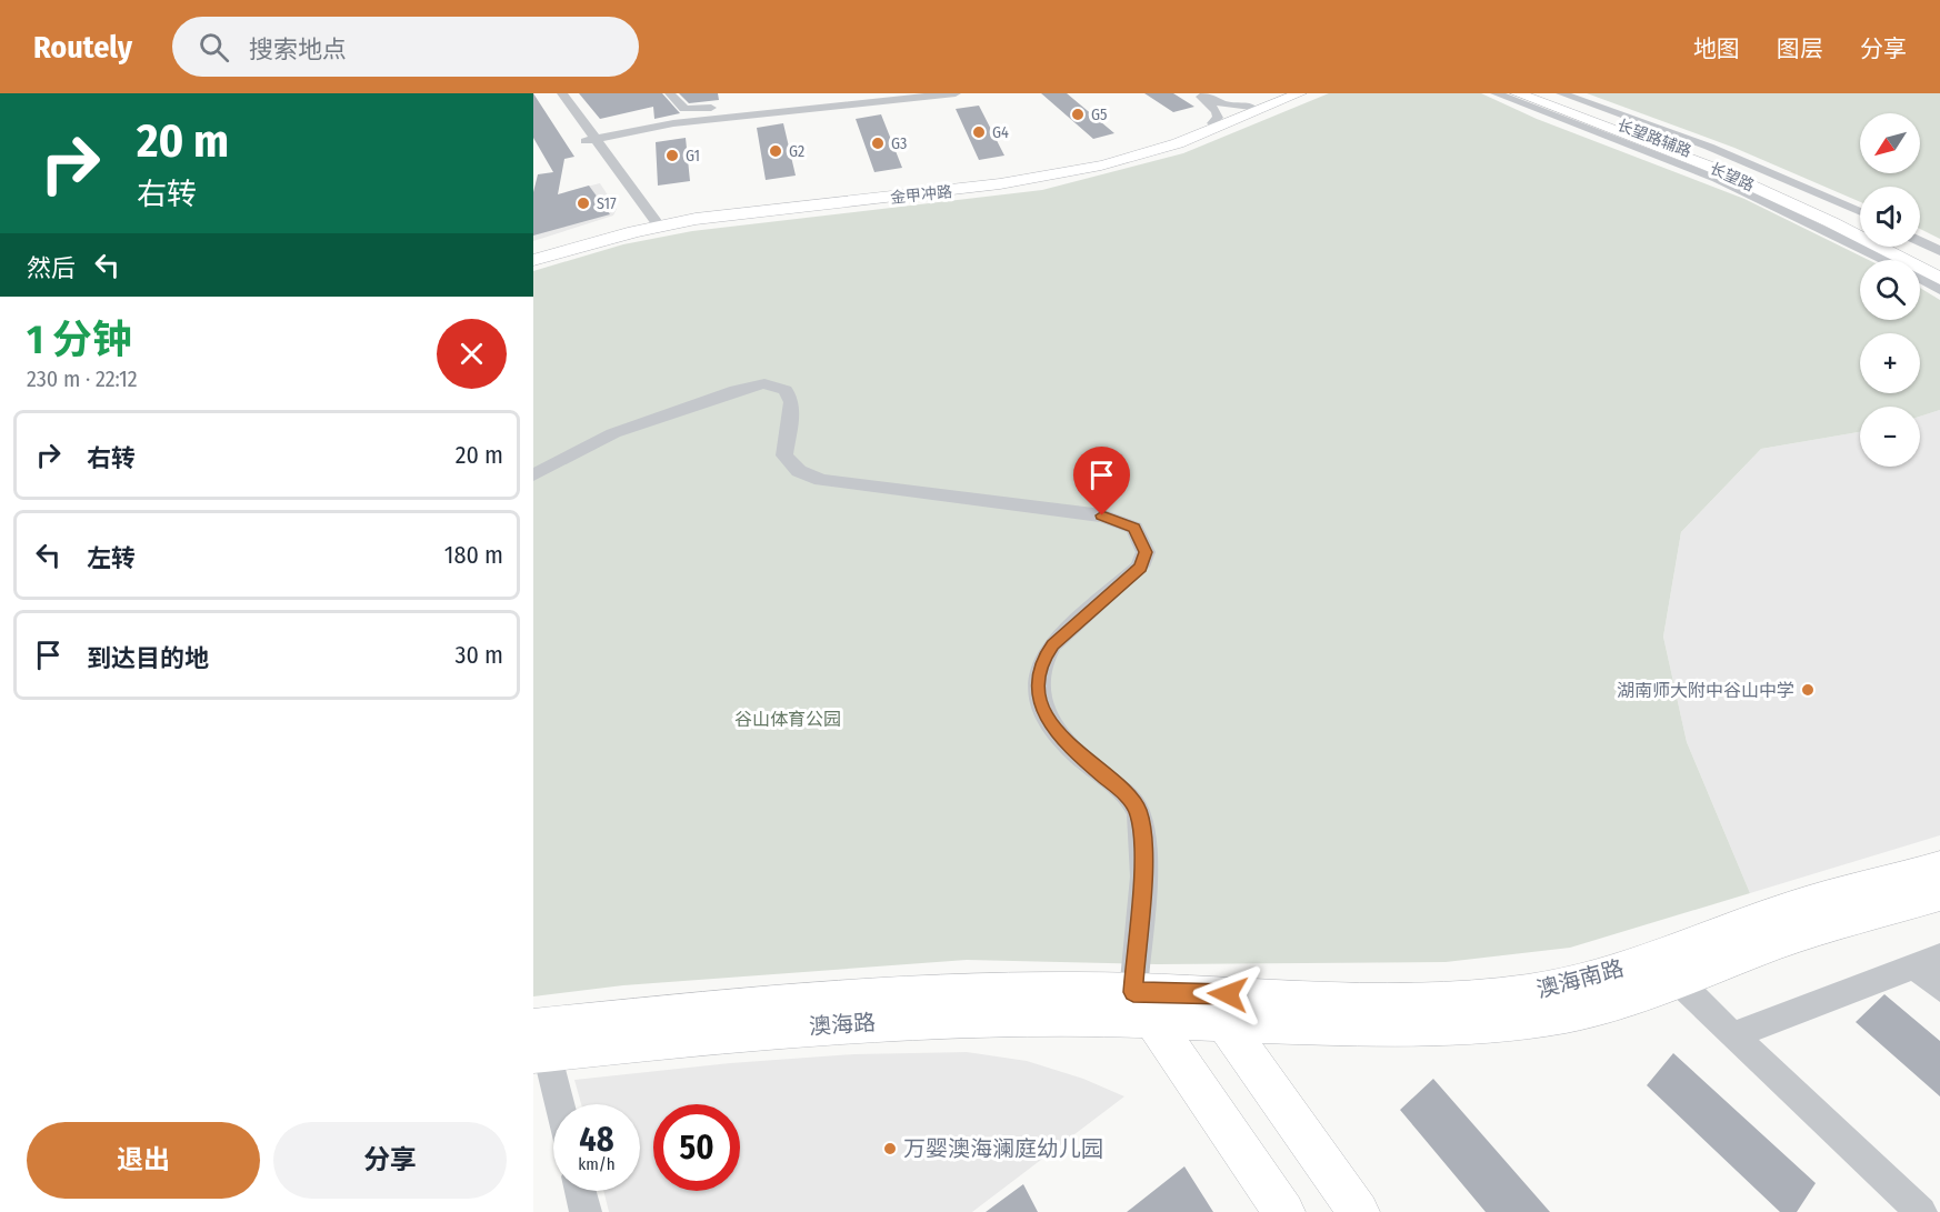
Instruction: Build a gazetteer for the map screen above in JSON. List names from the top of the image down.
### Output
{
  "streets": {
    "main road": [
      "长望路",
      "金甲冲路",
      "澳海南路",
      "澳海路"
    ],
    "street": ["长望路辅路"]
  },
  "crossings": [
    ["澳海南路", "澳海路"]
  ],
  "parks": ["谷山体育公园"],
  "places": [
    "G5",
    "G4",
    "G3",
    "G2",
    "G1",
    "S17",
    "湖南师大附中谷山中学",
    "万婴澳海澜庭幼儿园"
  ],
  "north": "bottom left",
  "page": {
    "header": "Routely",
    "search": "搜索地点",
    "nav": ["地图", "图层", "分享"],
    "turn": ["20 m", "右转"],
    "map_buttons": ["+", "−"],
    "then": "然后",
    "heading": ["1 分钟", "230 m · 22:12"],
    "list": [
      {
        "name": "右转",
        "value": "20 m"
      },
      {
        "name": "左转",
        "value": "180 m"
      },
      {
        "name": "到达目的地",
        "value": "30 m"
      }
    ],
    "speed": "48 km/h",
    "limit": "50",
    "buttons": ["退出", "分享"]
  }
}
